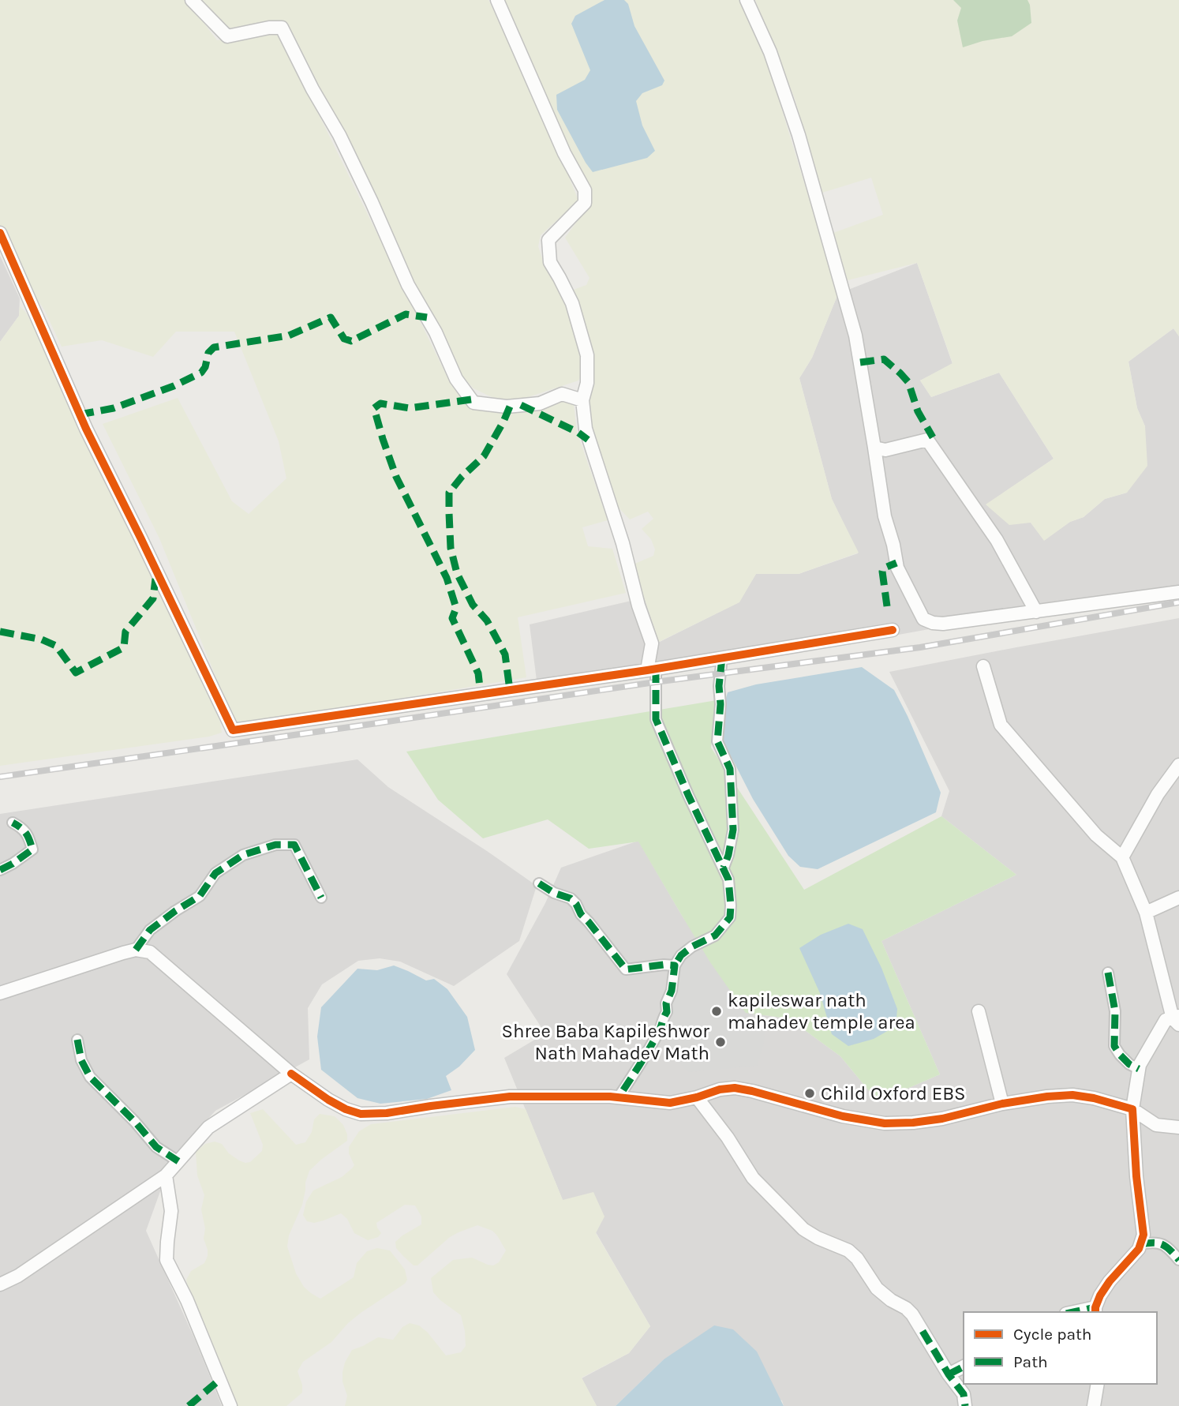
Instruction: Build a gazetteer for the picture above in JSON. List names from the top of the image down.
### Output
{
  "places": ["kapileswar nath mahadev temple area", "Shree Baba Kapileshwor Nath Mahadev Math", "Child Oxford EBS"],
  "legend": ["Cycle path", "Path"]
}
